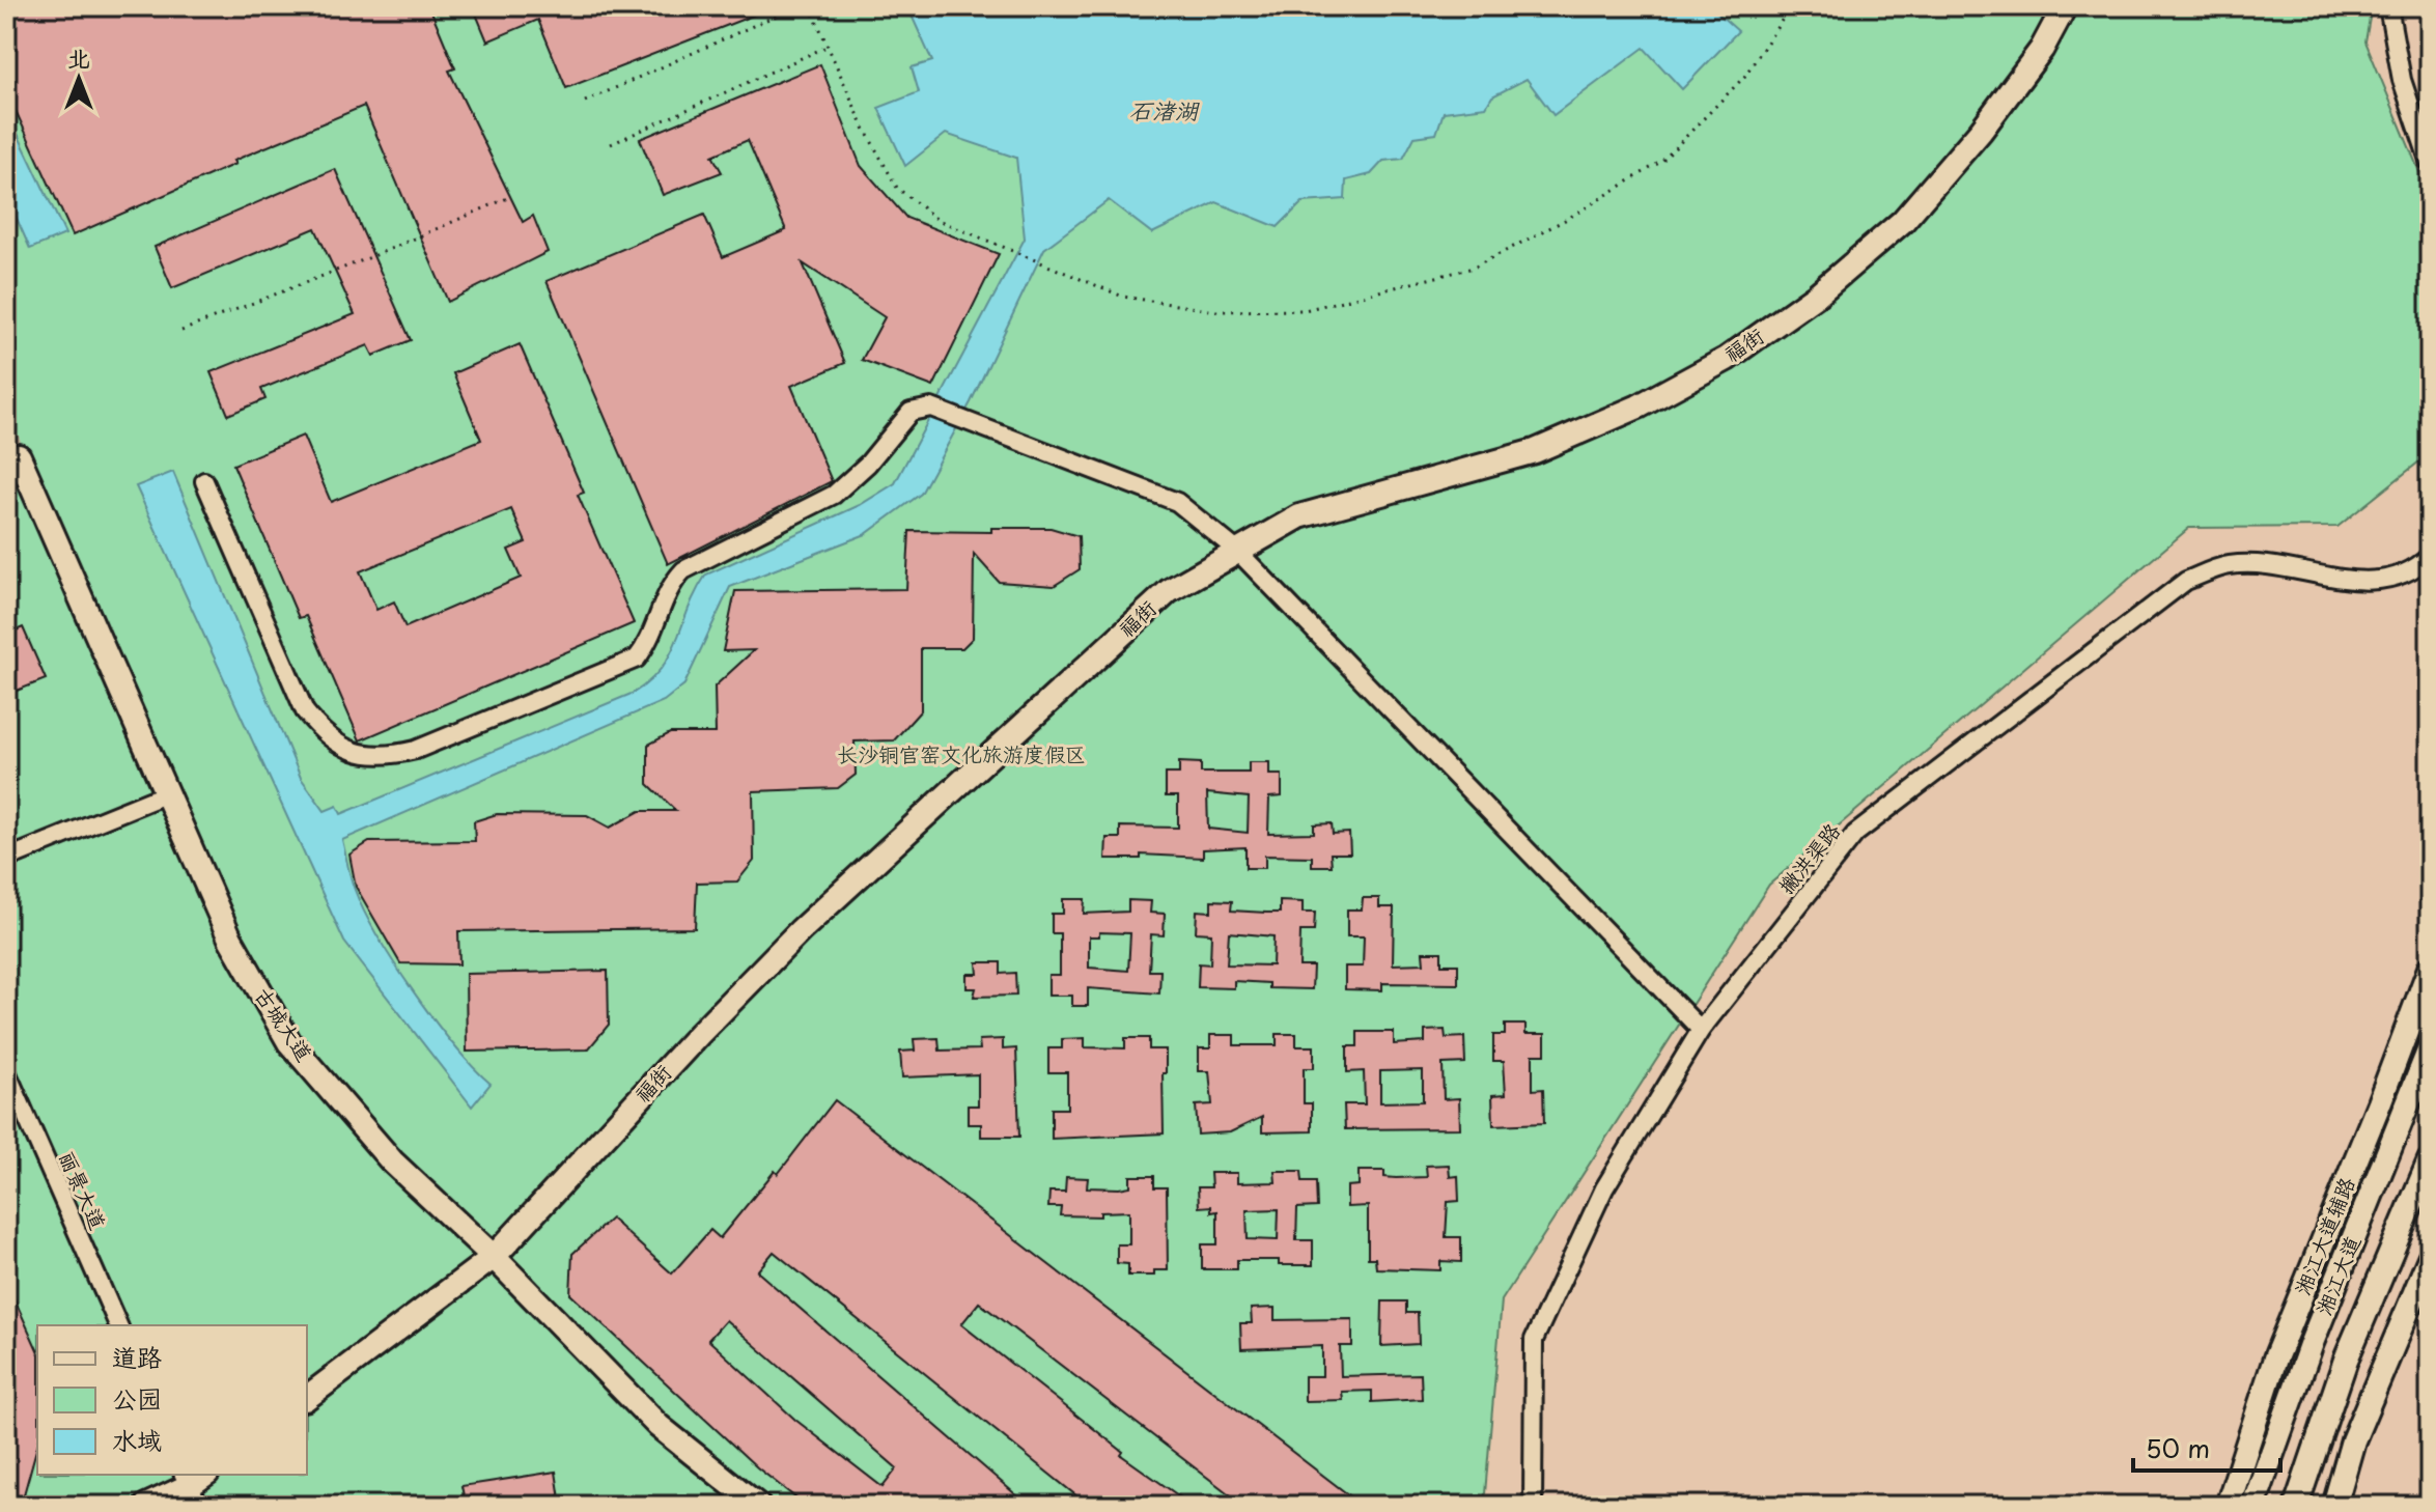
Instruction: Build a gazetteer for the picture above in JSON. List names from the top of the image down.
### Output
{
  "streets": {
    "street": [
      "福街",
      "撇洪渠路",
      "古城大道",
      "丽景大道",
      "湘江大道辅路",
      "湘江大道"
    ]
  },
  "crossings": [
    ["福街", "古城大道"]
  ],
  "water": ["石渚湖"],
  "parks": ["长沙铜官窑文化旅游度假区"],
  "legend": ["道路", "公园", "水域"],
  "scale_bar": "50 m",
  "north": "top"
}
